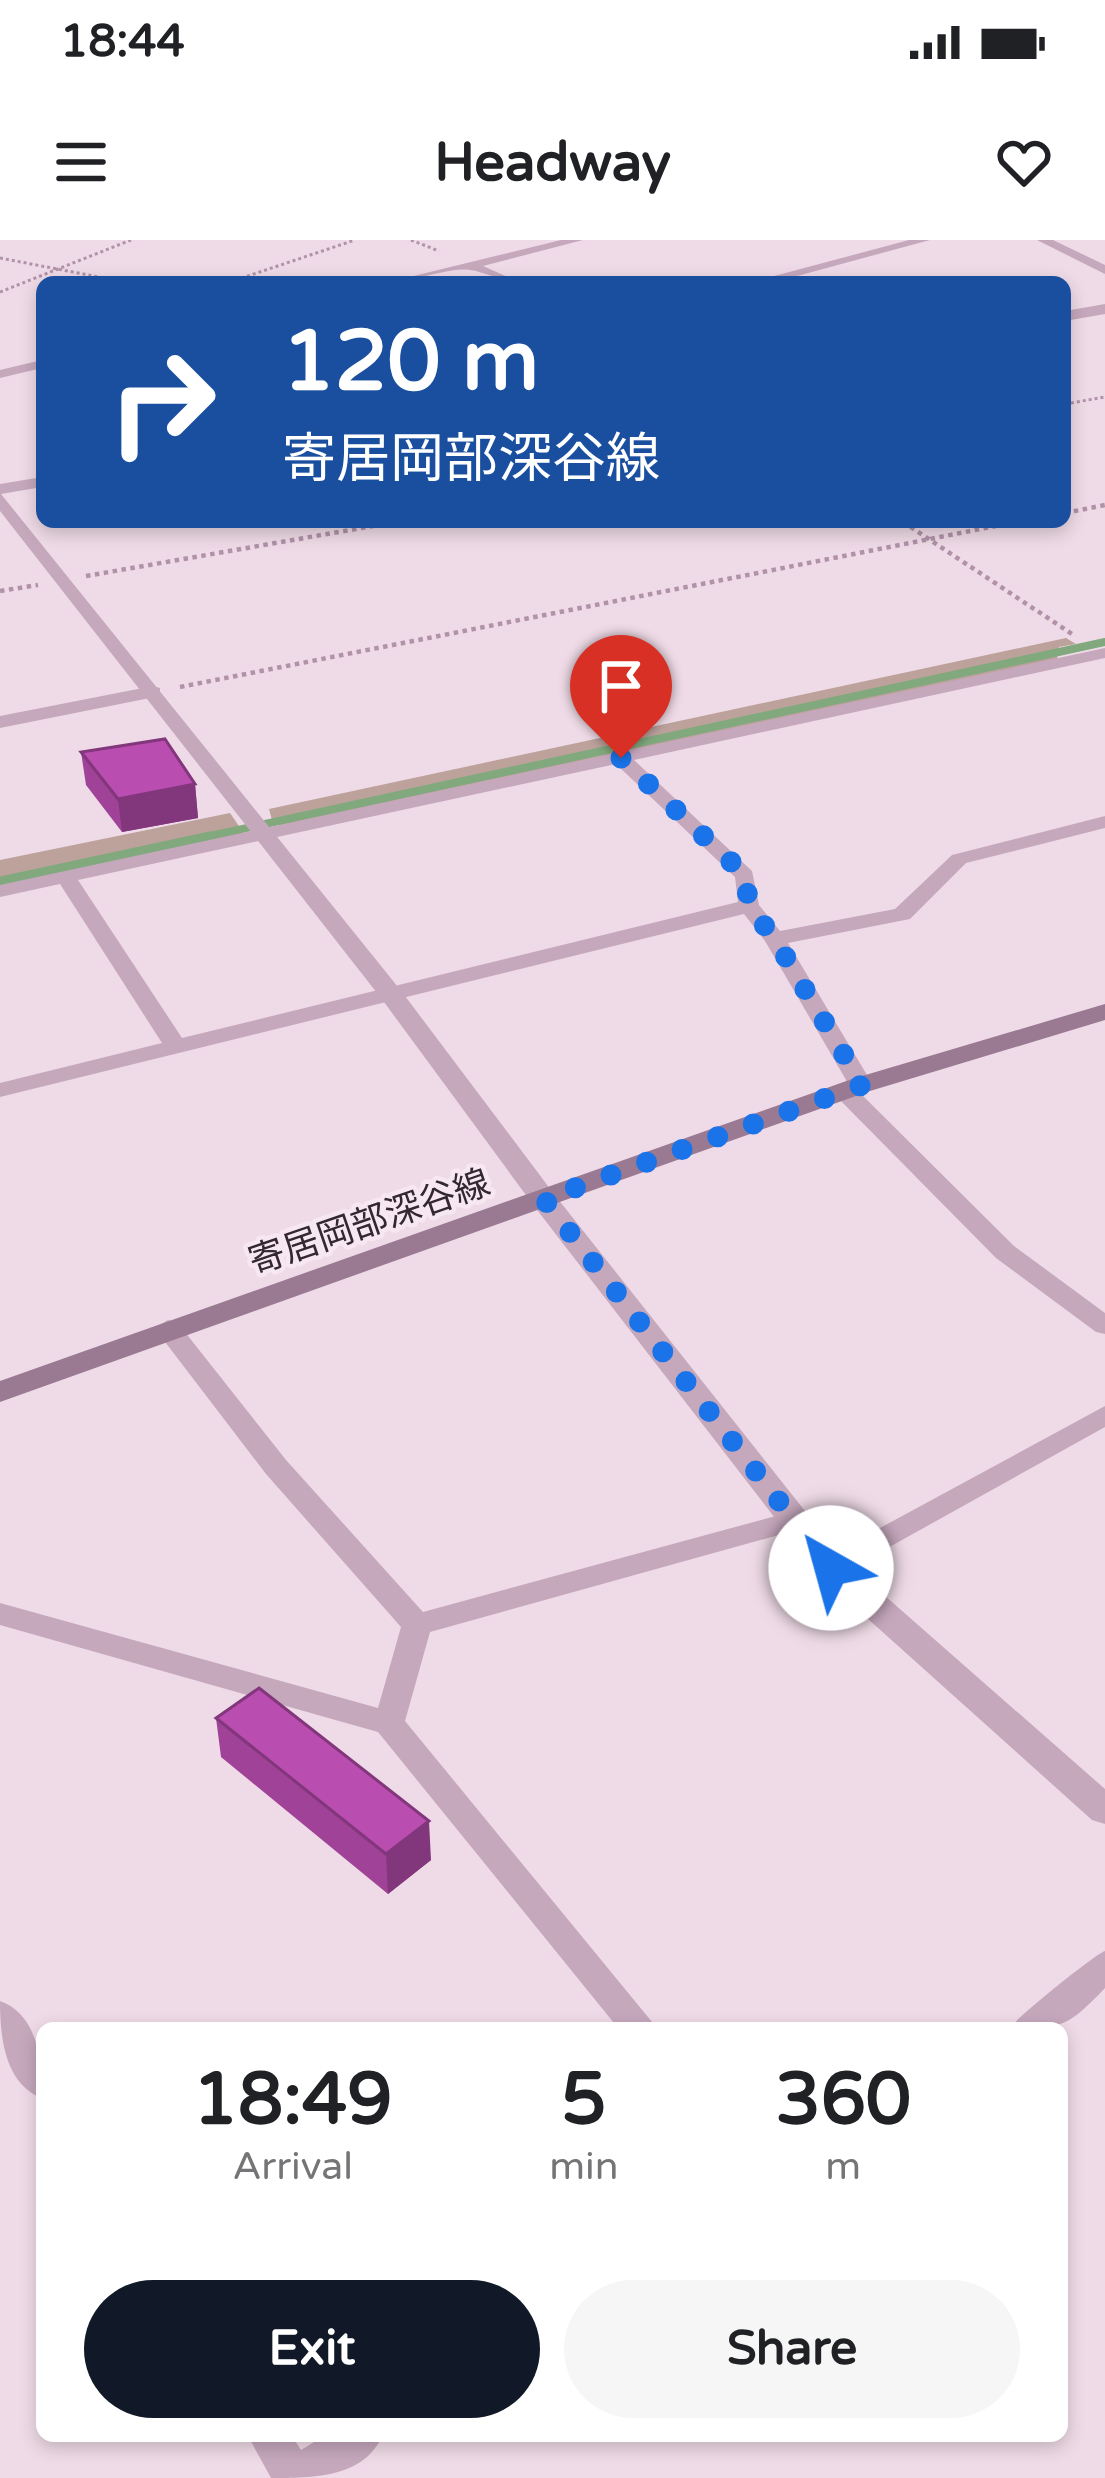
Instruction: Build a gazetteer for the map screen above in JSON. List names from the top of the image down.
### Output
{
  "streets": {
    "main road": ["寄居岡部深谷線"]
  },
  "page": {
    "status": "18:44",
    "header": "Headway",
    "turn": ["120 m", "寄居岡部深谷線"],
    "eta": [
      "18:49",
      "Arrival",
      "5",
      "min",
      "360",
      "m"
    ],
    "buttons": ["Exit", "Share"]
  }
}
